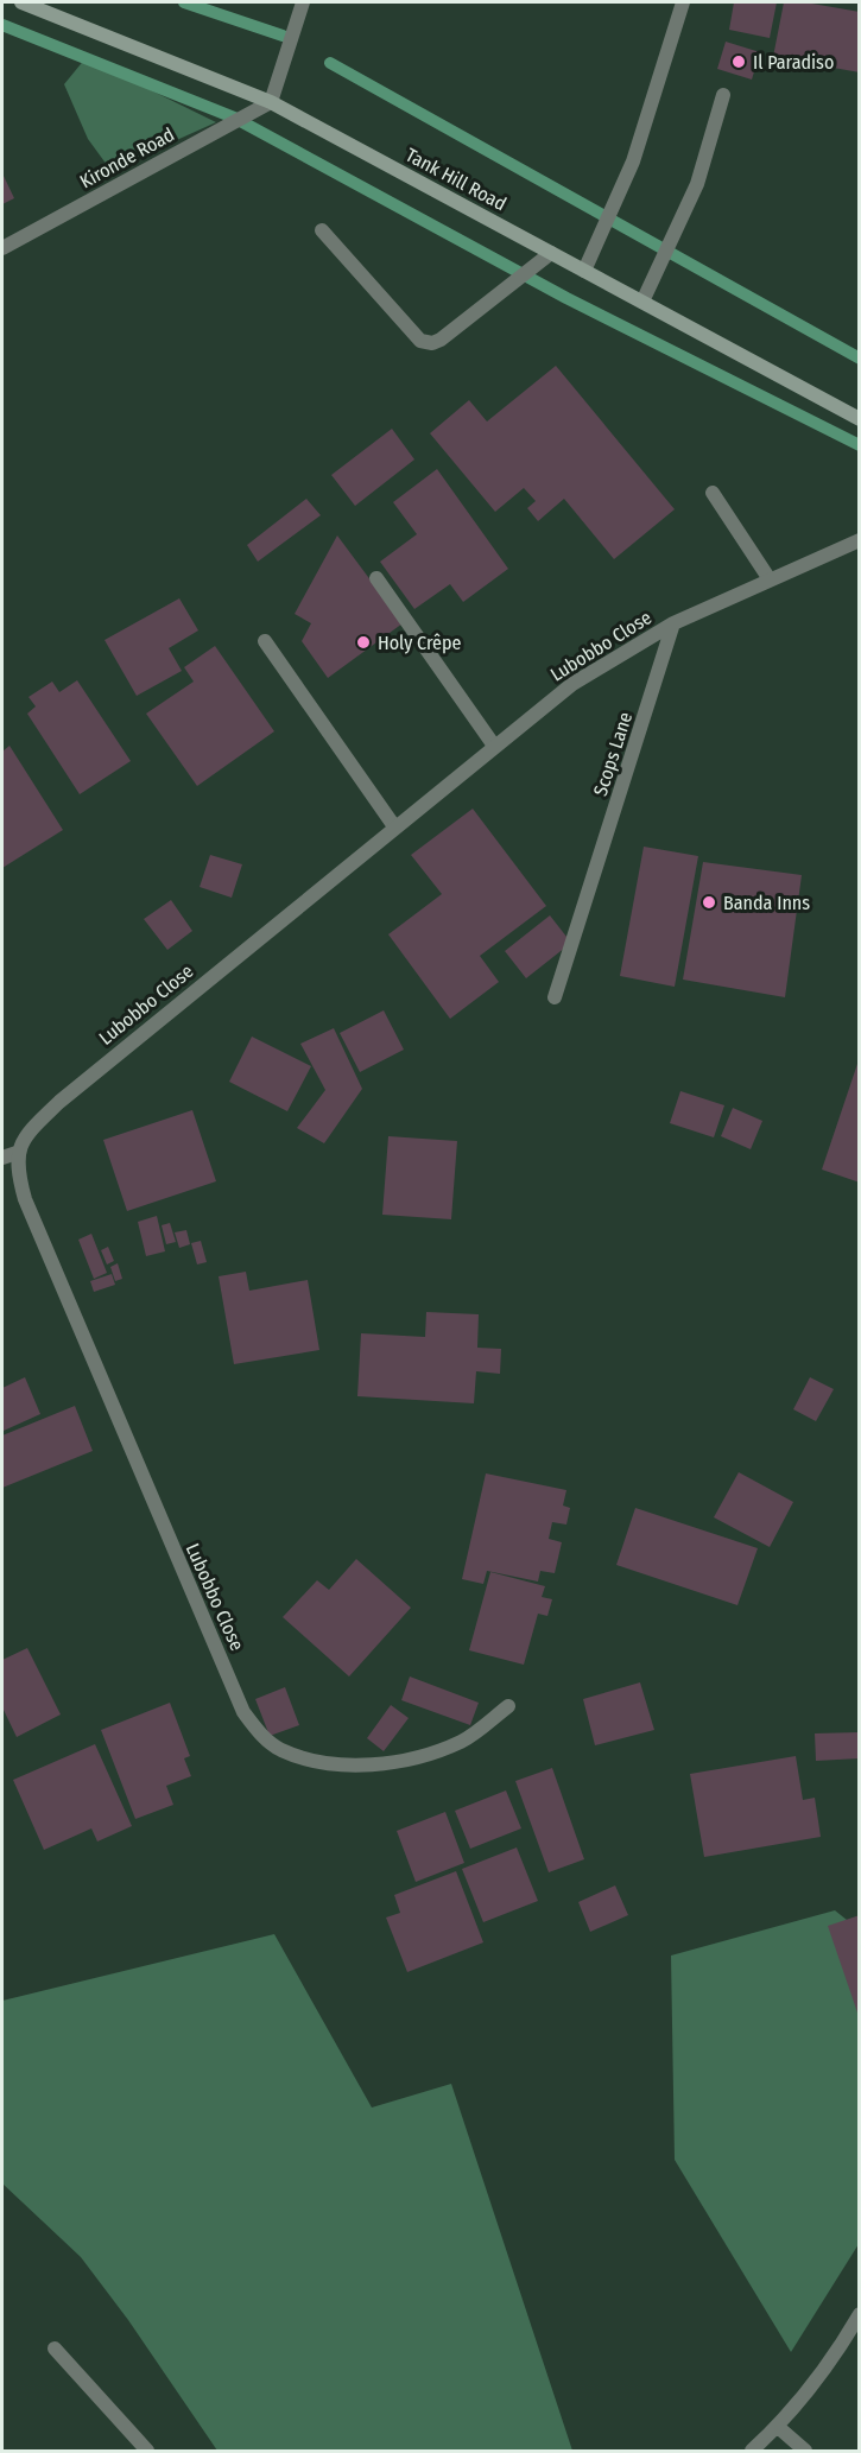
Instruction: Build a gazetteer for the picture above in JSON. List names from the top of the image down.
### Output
{
  "streets": {
    "street": [
      "Kironde Road",
      "Tank Hill Road",
      "Lubobbo Close",
      "Scops Lane"
    ]
  },
  "crossings": [
    ["Kironde Road", "Tank Hill Road"],
    ["Lubobbo Close", "Scops Lane"]
  ],
  "places": ["Il Paradiso", "Holy Crêpe", "Banda Inns"]
}
